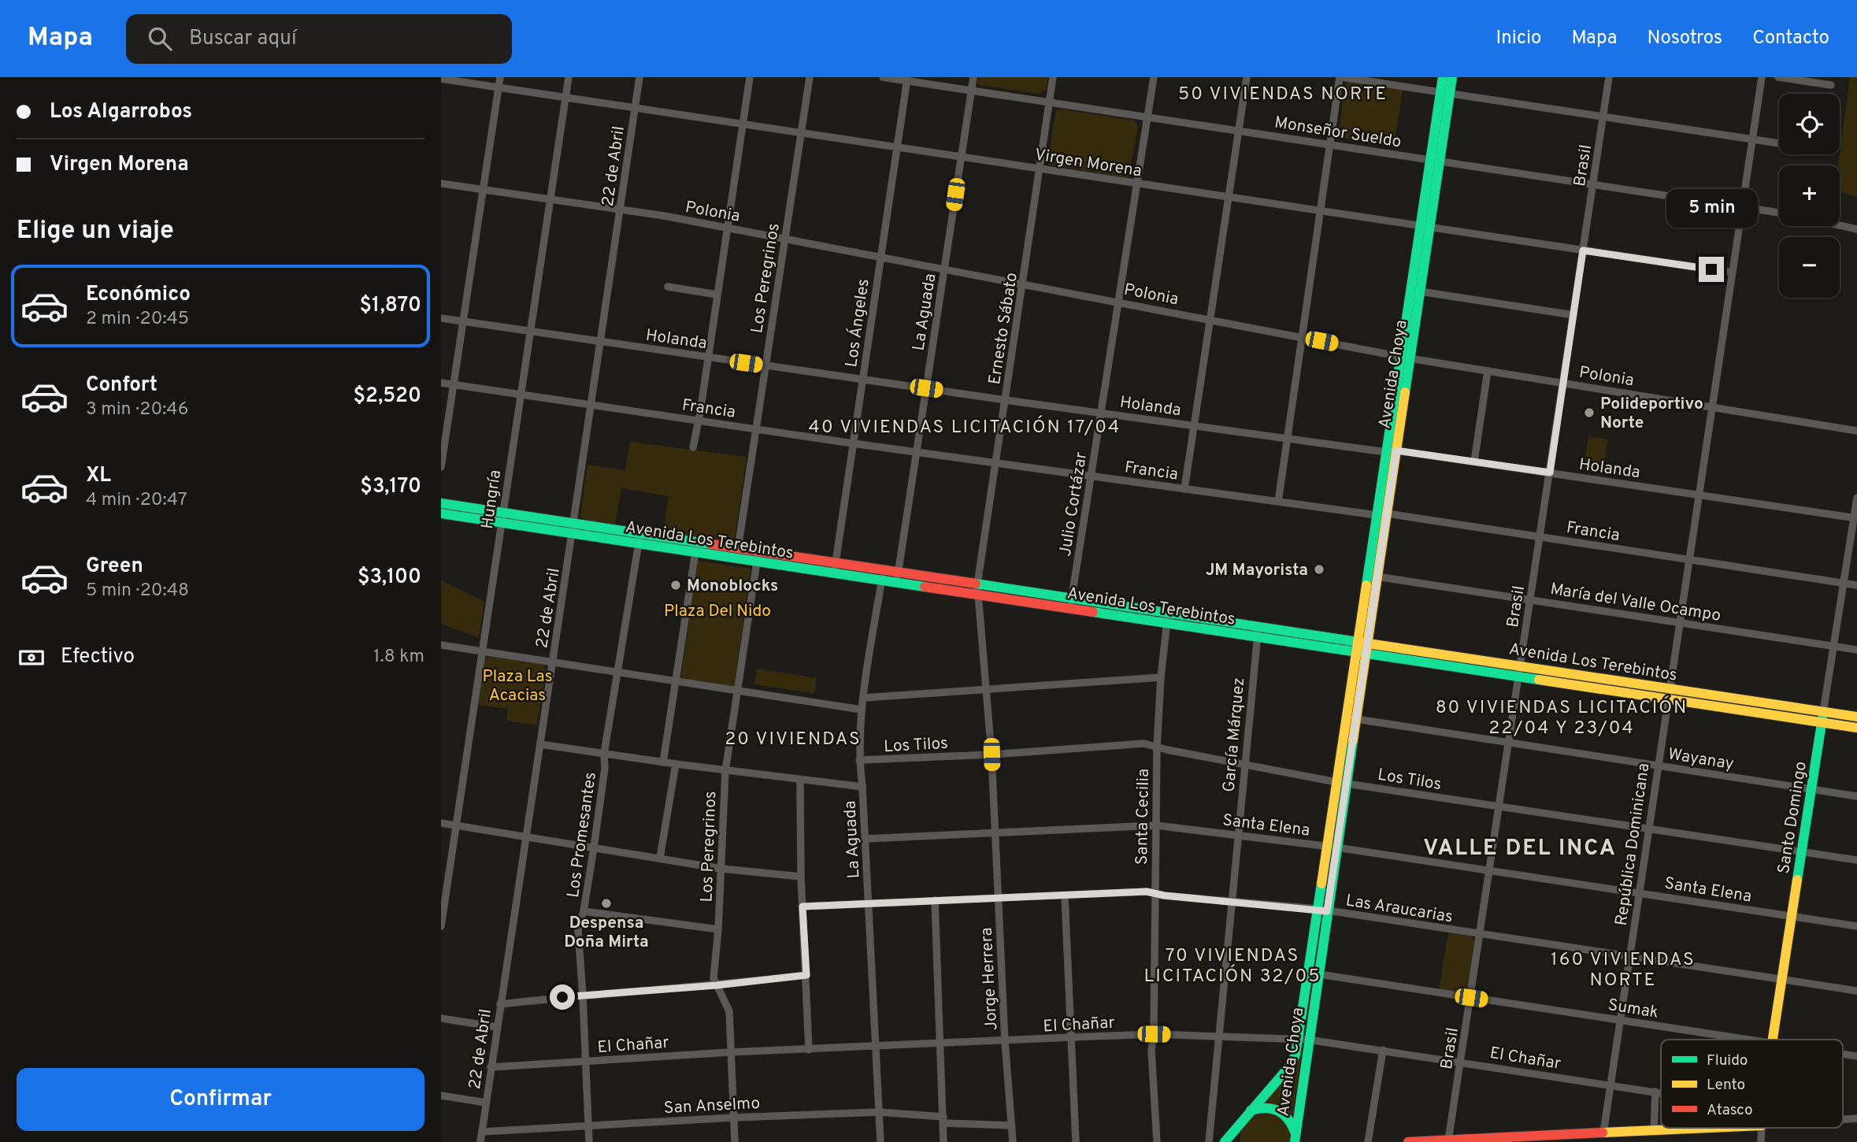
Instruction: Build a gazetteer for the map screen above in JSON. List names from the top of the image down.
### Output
{
  "streets": {
    "main road": ["Avenida Choya", "Avenida Los Terebintos", "Santo Domingo"],
    "street": [
      "Monseñor Sueldo",
      "Virgen Morena",
      "Brasil",
      "22 de Abril",
      "Polonia",
      "Los Peregrinos",
      "La Aguada",
      "Los Ángeles",
      "Ernesto Sábato",
      "Holanda",
      "Francia",
      "Hungría",
      "Julio Cortázar",
      "María del Valle Ocampo",
      "García Márquez",
      "Los Tilos",
      "Wayanay",
      "Santa Cecilia",
      "Santa Elena",
      "Los Promesantes",
      "República Dominicana",
      "Las Araucarias",
      "Jorge Herrera",
      "Sumak",
      "El Chañar",
      "San Anselmo"
    ]
  },
  "crossings": [
    ["Monseñor Sueldo", "Brasil"],
    ["Monseñor Sueldo", "La Aguada"],
    ["Monseñor Sueldo", "Los Ángeles"],
    ["Monseñor Sueldo", "Ernesto Sábato"],
    ["Monseñor Sueldo", "Avenida Choya"],
    ["Monseñor Sueldo", "Julio Cortázar"],
    ["Monseñor Sueldo", "República Dominicana"],
    ["Virgen Morena", "Brasil"],
    ["Virgen Morena", "22 de Abril"],
    ["Virgen Morena", "Los Peregrinos"],
    ["Virgen Morena", "La Aguada"],
    ["Virgen Morena", "Los Ángeles"],
    ["Virgen Morena", "Ernesto Sábato"],
    ["Virgen Morena", "Avenida Choya"],
    ["Virgen Morena", "Hungría"],
    ["Virgen Morena", "Julio Cortázar"],
    ["Virgen Morena", "República Dominicana"],
    ["Brasil", "Polonia"],
    ["Brasil", "Holanda"],
    ["Brasil", "Francia"],
    ["Brasil", "Avenida Los Terebintos"],
    ["Brasil", "María del Valle Ocampo"],
    ["Brasil", "Los Tilos"],
    ["Brasil", "Wayanay"],
    ["Brasil", "Santa Elena"],
    ["Brasil", "Las Araucarias"],
    ["Brasil", "Sumak"],
    ["Brasil", "El Chañar"],
    ["22 de Abril", "Polonia"],
    ["22 de Abril", "Holanda"],
    ["22 de Abril", "Francia"],
    ["22 de Abril", "Avenida Los Terebintos"],
    ["22 de Abril", "El Chañar"],
    ["22 de Abril", "San Anselmo"],
    ["Polonia", "Los Peregrinos"],
    ["Polonia", "La Aguada"],
    ["Polonia", "Los Ángeles"],
    ["Polonia", "Ernesto Sábato"],
    ["Polonia", "Avenida Choya"],
    ["Polonia", "Hungría"],
    ["Polonia", "Julio Cortázar"],
    ["Polonia", "República Dominicana"],
    ["Los Peregrinos", "Holanda"],
    ["Los Peregrinos", "Francia"],
    ["Los Peregrinos", "Avenida Los Terebintos"],
    ["Los Peregrinos", "El Chañar"],
    ["Los Peregrinos", "San Anselmo"],
    ["La Aguada", "Holanda"],
    ["La Aguada", "Francia"],
    ["La Aguada", "Avenida Los Terebintos"],
    ["La Aguada", "Los Tilos"],
    ["La Aguada", "Santa Elena"],
    ["La Aguada", "Las Araucarias"],
    ["La Aguada", "El Chañar"],
    ["La Aguada", "San Anselmo"],
    ["Los Ángeles", "Holanda"],
    ["Los Ángeles", "Francia"],
    ["Los Ángeles", "Avenida Los Terebintos"],
    ["Ernesto Sábato", "Holanda"],
    ["Ernesto Sábato", "Francia"],
    ["Ernesto Sábato", "Avenida Los Terebintos"],
    ["Ernesto Sábato", "Jorge Herrera"],
    ["Holanda", "Avenida Choya"],
    ["Holanda", "Hungría"],
    ["Holanda", "Julio Cortázar"],
    ["Holanda", "Santo Domingo"],
    ["Holanda", "República Dominicana"],
    ["Avenida Choya", "Francia"],
    ["Avenida Choya", "Avenida Los Terebintos"],
    ["Avenida Choya", "María del Valle Ocampo"],
    ["Avenida Choya", "Los Tilos"],
    ["Avenida Choya", "Wayanay"],
    ["Avenida Choya", "Santa Elena"],
    ["Avenida Choya", "Las Araucarias"],
    ["Avenida Choya", "Sumak"],
    ["Avenida Choya", "El Chañar"],
    ["Francia", "Hungría"],
    ["Francia", "Julio Cortázar"],
    ["Francia", "Santo Domingo"],
    ["Francia", "República Dominicana"],
    ["Hungría", "Avenida Los Terebintos"],
    ["Julio Cortázar", "Avenida Los Terebintos"],
    ["Avenida Los Terebintos", "García Márquez"],
    ["Avenida Los Terebintos", "Santa Cecilia"],
    ["Avenida Los Terebintos", "Santo Domingo"],
    ["Avenida Los Terebintos", "Los Promesantes"],
    ["Avenida Los Terebintos", "República Dominicana"],
    ["Avenida Los Terebintos", "Jorge Herrera"],
    ["María del Valle Ocampo", "Santo Domingo"],
    ["María del Valle Ocampo", "República Dominicana"],
    ["García Márquez", "Los Tilos"],
    ["García Márquez", "Santa Elena"],
    ["García Márquez", "Las Araucarias"],
    ["García Márquez", "El Chañar"],
    ["Los Tilos", "Santa Cecilia"],
    ["Los Tilos", "Santo Domingo"],
    ["Los Tilos", "República Dominicana"],
    ["Los Tilos", "Jorge Herrera"],
    ["Wayanay", "Santo Domingo"],
    ["Wayanay", "República Dominicana"],
    ["Santa Cecilia", "Santa Elena"],
    ["Santa Cecilia", "Las Araucarias"],
    ["Santa Cecilia", "El Chañar"],
    ["Santo Domingo", "Santa Elena"],
    ["Santo Domingo", "Las Araucarias"],
    ["Santa Elena", "República Dominicana"],
    ["Santa Elena", "Jorge Herrera"],
    ["Los Promesantes", "El Chañar"],
    ["Los Promesantes", "San Anselmo"],
    ["República Dominicana", "Las Araucarias"],
    ["República Dominicana", "Sumak"],
    ["República Dominicana", "El Chañar"],
    ["Las Araucarias", "Jorge Herrera"],
    ["Jorge Herrera", "El Chañar"],
    ["Jorge Herrera", "San Anselmo"]
  ],
  "districts": [
    "50 VIVIENDAS NORTE",
    "40 VIVIENDAS LICITACIÓN 17/04",
    "80 VIVIENDAS LICITACIÓN 22/04 Y 23/04",
    "20 VIVIENDAS",
    "VALLE DEL INCA",
    "70 VIVIENDAS LICITACIÓN 32/05",
    "160 VIVIENDAS NORTE"
  ],
  "parks": ["Plaza Del Nido", "Plaza Las Acacias"],
  "places": [
    "Polideportivo Norte",
    "JM Mayorista",
    "Monoblocks",
    "Despensa Doña Mirta"
  ],
  "legend": ["Fluido", "Lento", "Atasco"],
  "page": {
    "header": "Mapa",
    "search": "Buscar aquí",
    "nav": [
      "Inicio",
      "Mapa",
      "Nosotros",
      "Contacto"
    ],
    "banner": ["Los Algarrobos", "Virgen Morena"],
    "map_buttons": ["+", "−"],
    "bubble": "5 min",
    "heading": "Elige un viaje",
    "list": [
      {
        "name": "Económico",
        "note": "2 min · 20:45",
        "value": "$1,870"
      },
      {
        "name": "Confort",
        "note": "3 min · 20:46",
        "value": "$2,520"
      },
      {
        "name": "XL",
        "note": "4 min · 20:47",
        "value": "$3,170"
      },
      {
        "name": "Green",
        "note": "5 min · 20:48",
        "value": "$3,100"
      }
    ],
    "pay": ["Efectivo", "1.8 km"],
    "buttons": "Confirmar"
  }
}
